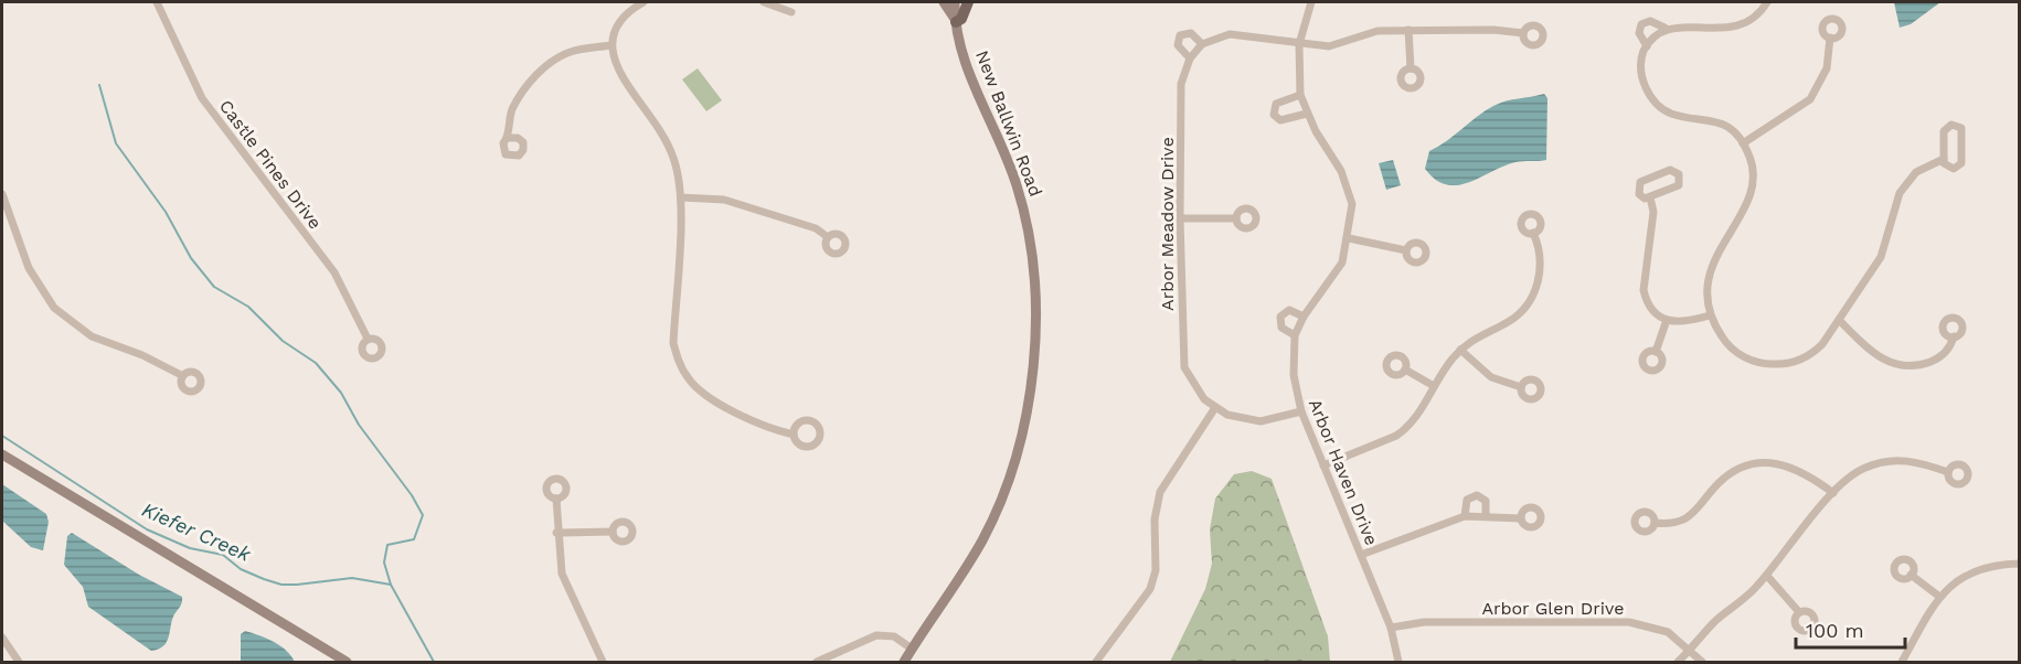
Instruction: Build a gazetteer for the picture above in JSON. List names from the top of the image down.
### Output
{
  "streets": {
    "street": [
      "New Ballwin Road",
      "Castle Pines Drive",
      "Arbor Meadow Drive",
      "Arbor Haven Drive",
      "Arbor Glen Drive"
    ]
  },
  "crossings": [
    ["Arbor Haven Drive", "Arbor Glen Drive"]
  ],
  "water": ["Kiefer Creek"],
  "scale_bar": "100 m"
}
